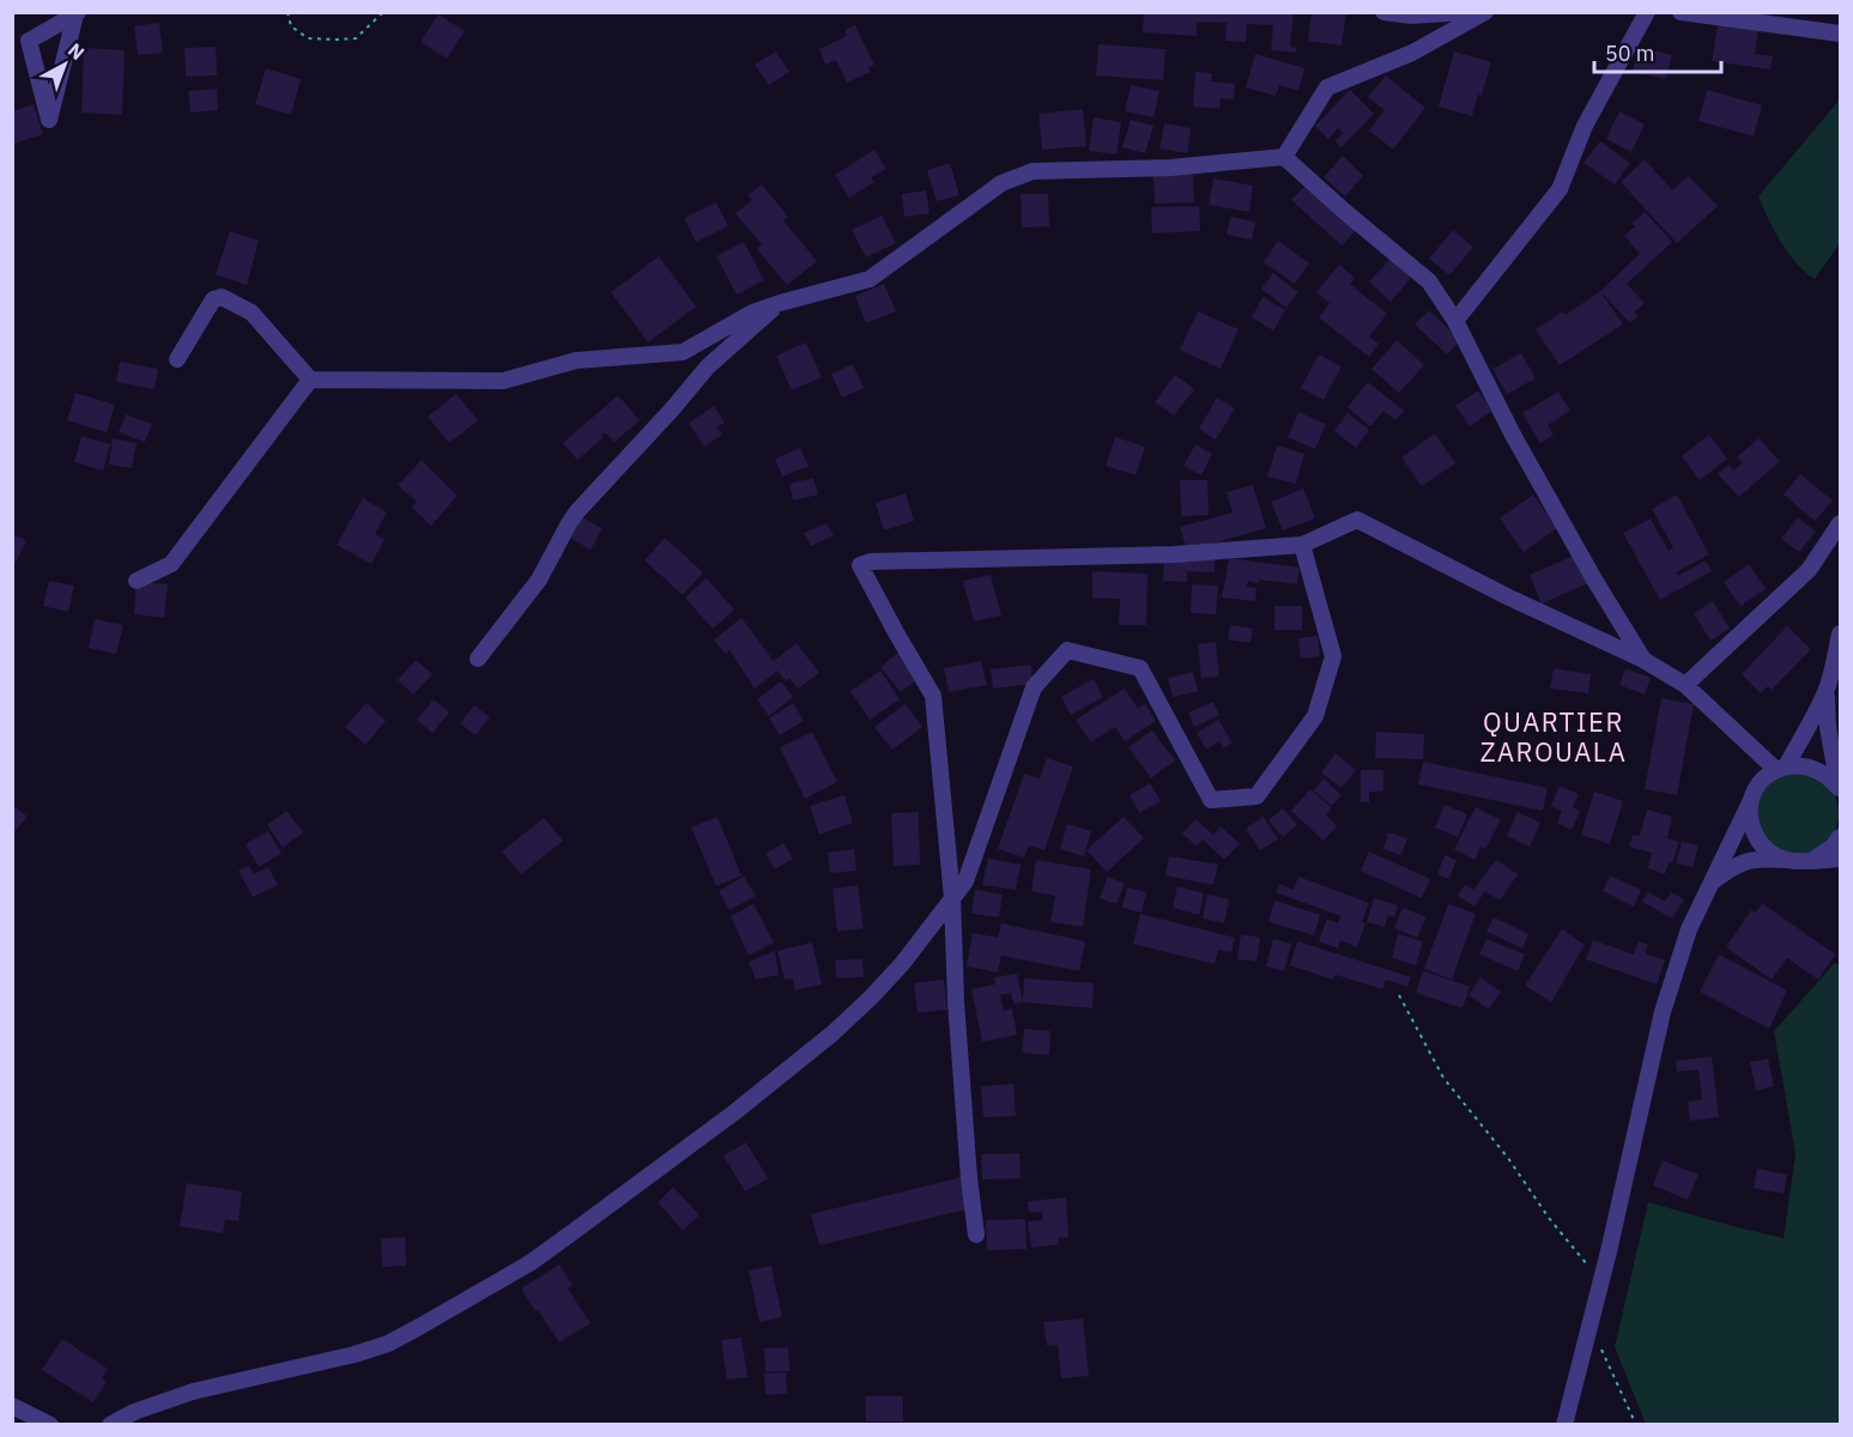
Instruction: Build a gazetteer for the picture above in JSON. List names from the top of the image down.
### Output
{
  "districts": ["QUARTIER ZAROUALA"],
  "scale_bar": "50 m",
  "north": "top right"
}
